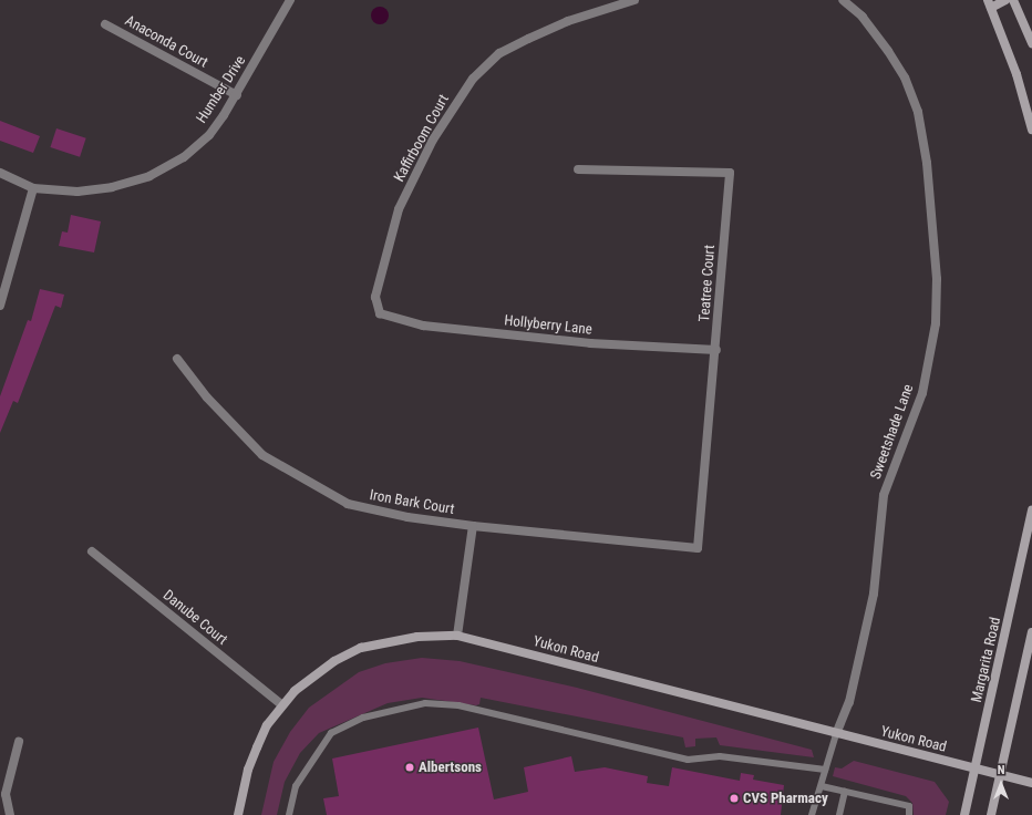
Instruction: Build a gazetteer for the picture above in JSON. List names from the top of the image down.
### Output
{
  "streets": {
    "street": [
      "Anaconda Court",
      "Humber Drive",
      "Kaffirboom Court",
      "Teatree Court",
      "Hollyberry Lane",
      "Sweetshade Lane",
      "Iron Bark Court",
      "Danube Court",
      "Yukon Road",
      "Margarita Road"
    ]
  },
  "crossings": [
    ["Anaconda Court", "Humber Drive"],
    ["Kaffirboom Court", "Hollyberry Lane"],
    ["Teatree Court", "Hollyberry Lane"],
    ["Teatree Court", "Iron Bark Court"],
    ["Sweetshade Lane", "Yukon Road"],
    ["Danube Court", "Yukon Road"],
    ["Yukon Road", "Margarita Road"]
  ],
  "places": ["Albertsons", "CVS Pharmacy"],
  "north": "top"
}
